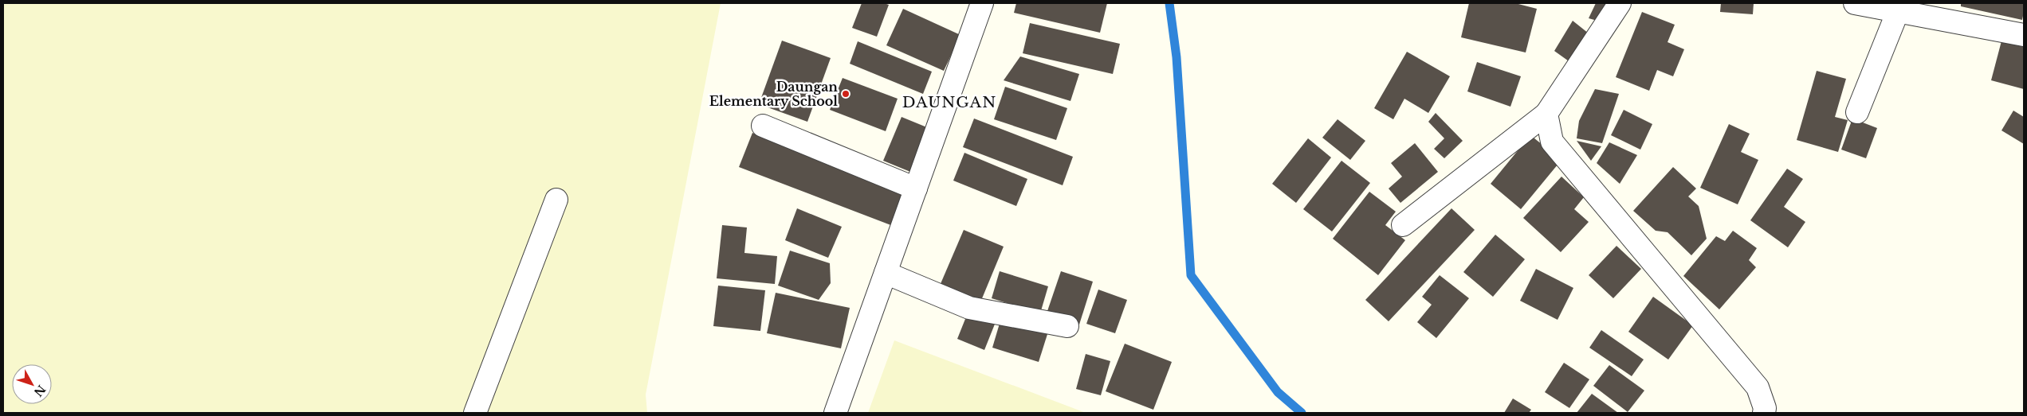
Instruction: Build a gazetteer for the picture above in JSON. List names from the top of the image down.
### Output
{
  "districts": ["DAUNGAN"],
  "places": ["Daungan Elementary School"],
  "north": "bottom right"
}
